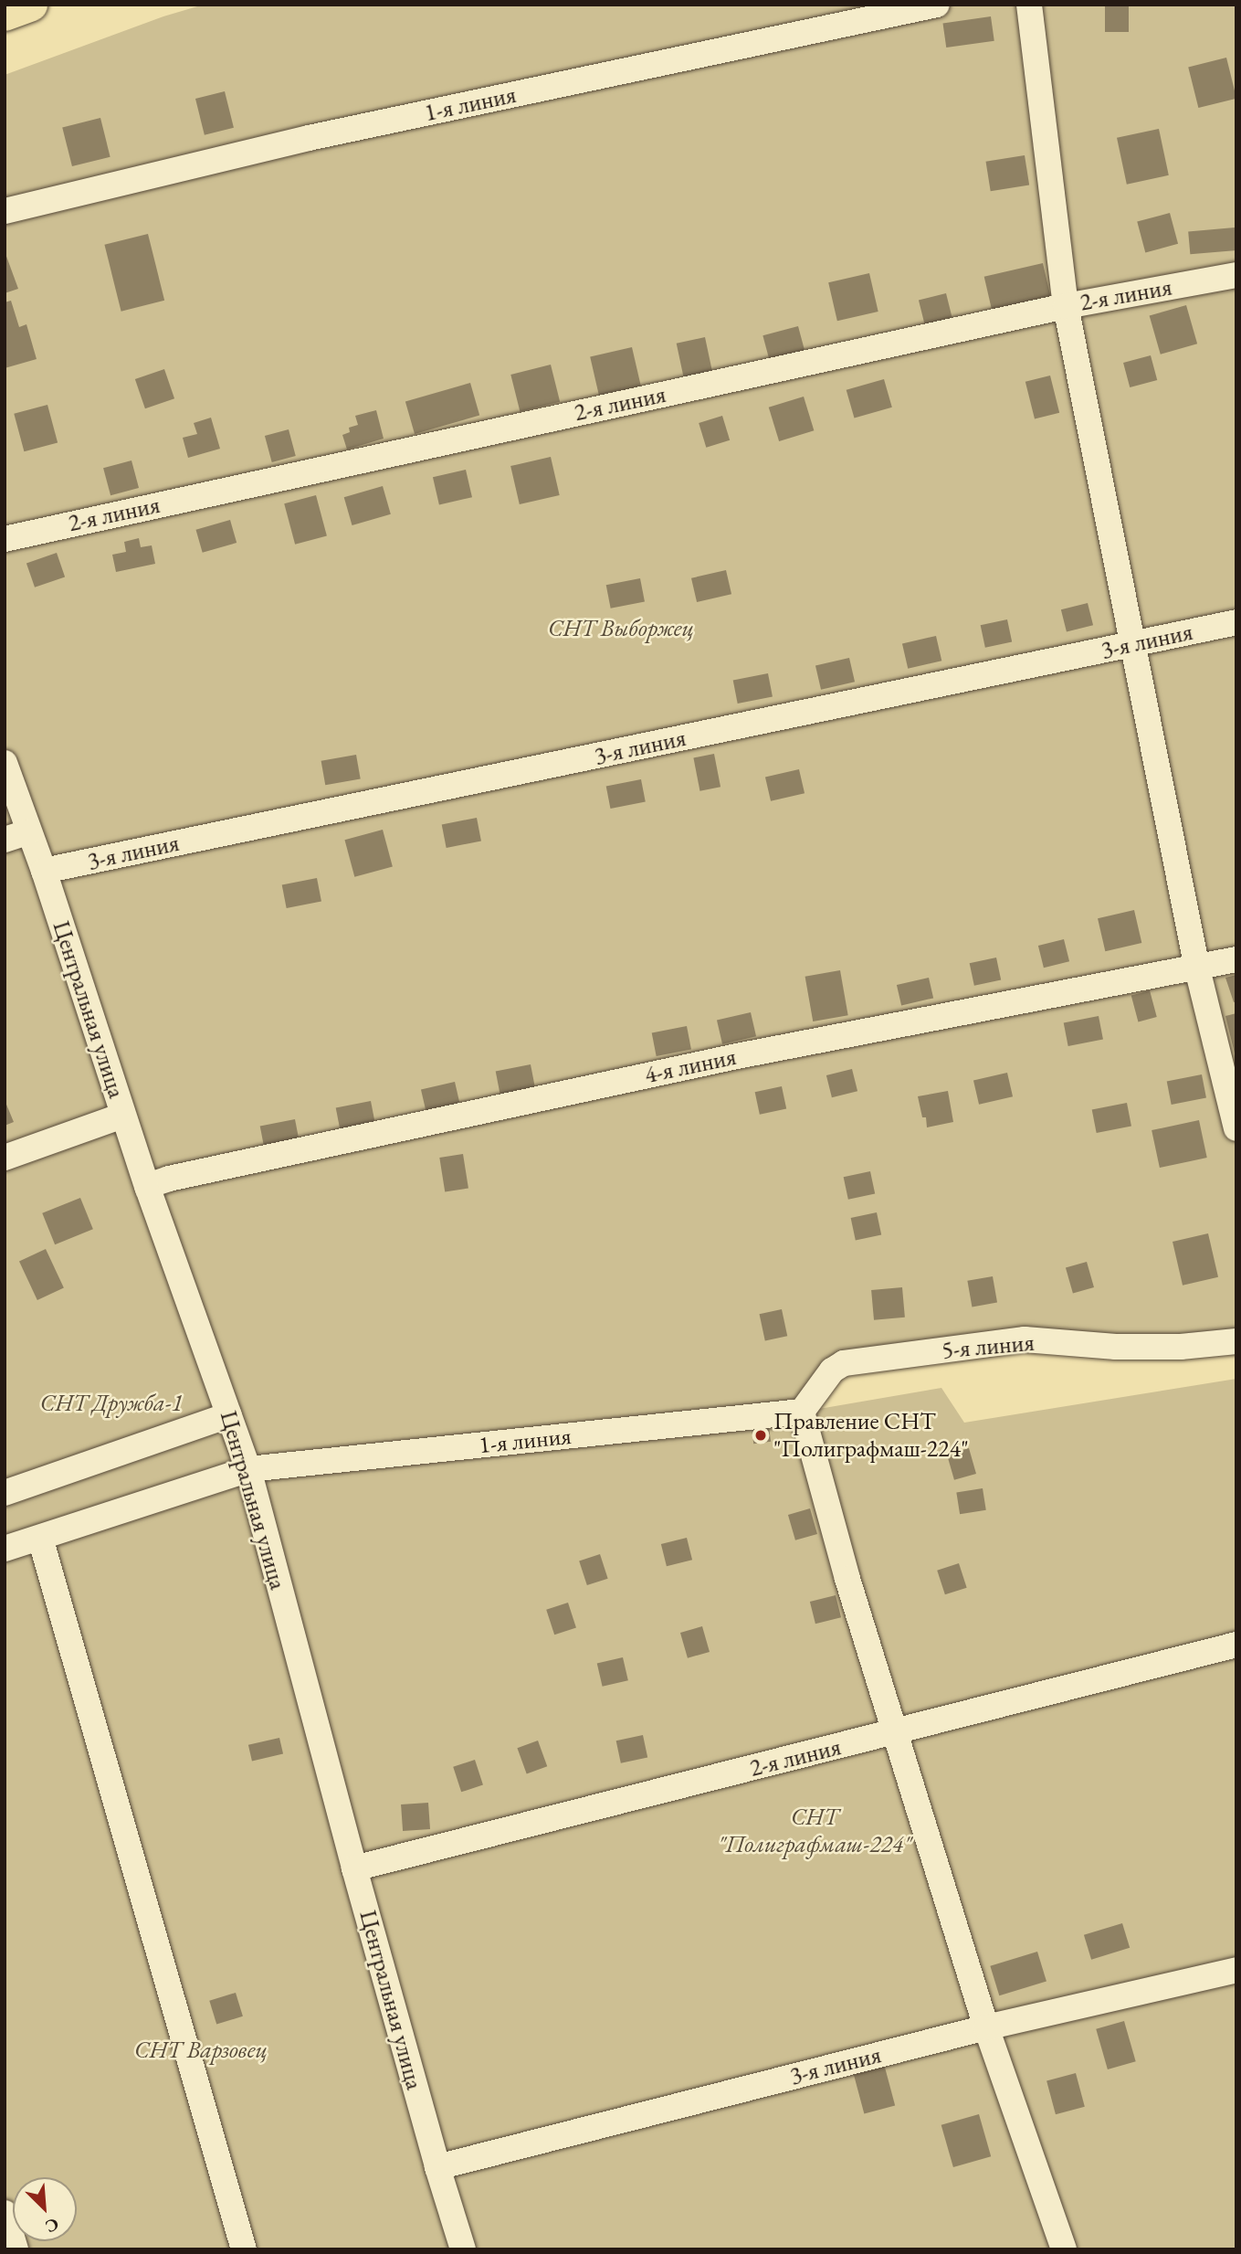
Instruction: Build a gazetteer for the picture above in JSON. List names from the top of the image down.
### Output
{
  "streets": {
    "street": [
      "1-я линия",
      "2-я линия",
      "3-я линия",
      "Центральная улица",
      "4-я линия",
      "5-я линия"
    ]
  },
  "crossings": [
    ["1-я линия", "Центральная улица"],
    ["1-я линия", "5-я линия"],
    ["2-я линия", "Центральная улица"],
    ["3-я линия", "Центральная улица"],
    ["Центральная улица", "4-я линия"]
  ],
  "parks": [
    "СНТ Выборжец",
    "СНТ Дружба-1",
    "СНТ \"Полиграфмаш-224\"",
    "СНТ Варзовец"
  ],
  "places": ["Правление СНТ \"Полиграфмаш-224\""],
  "north": "bottom right"
}
